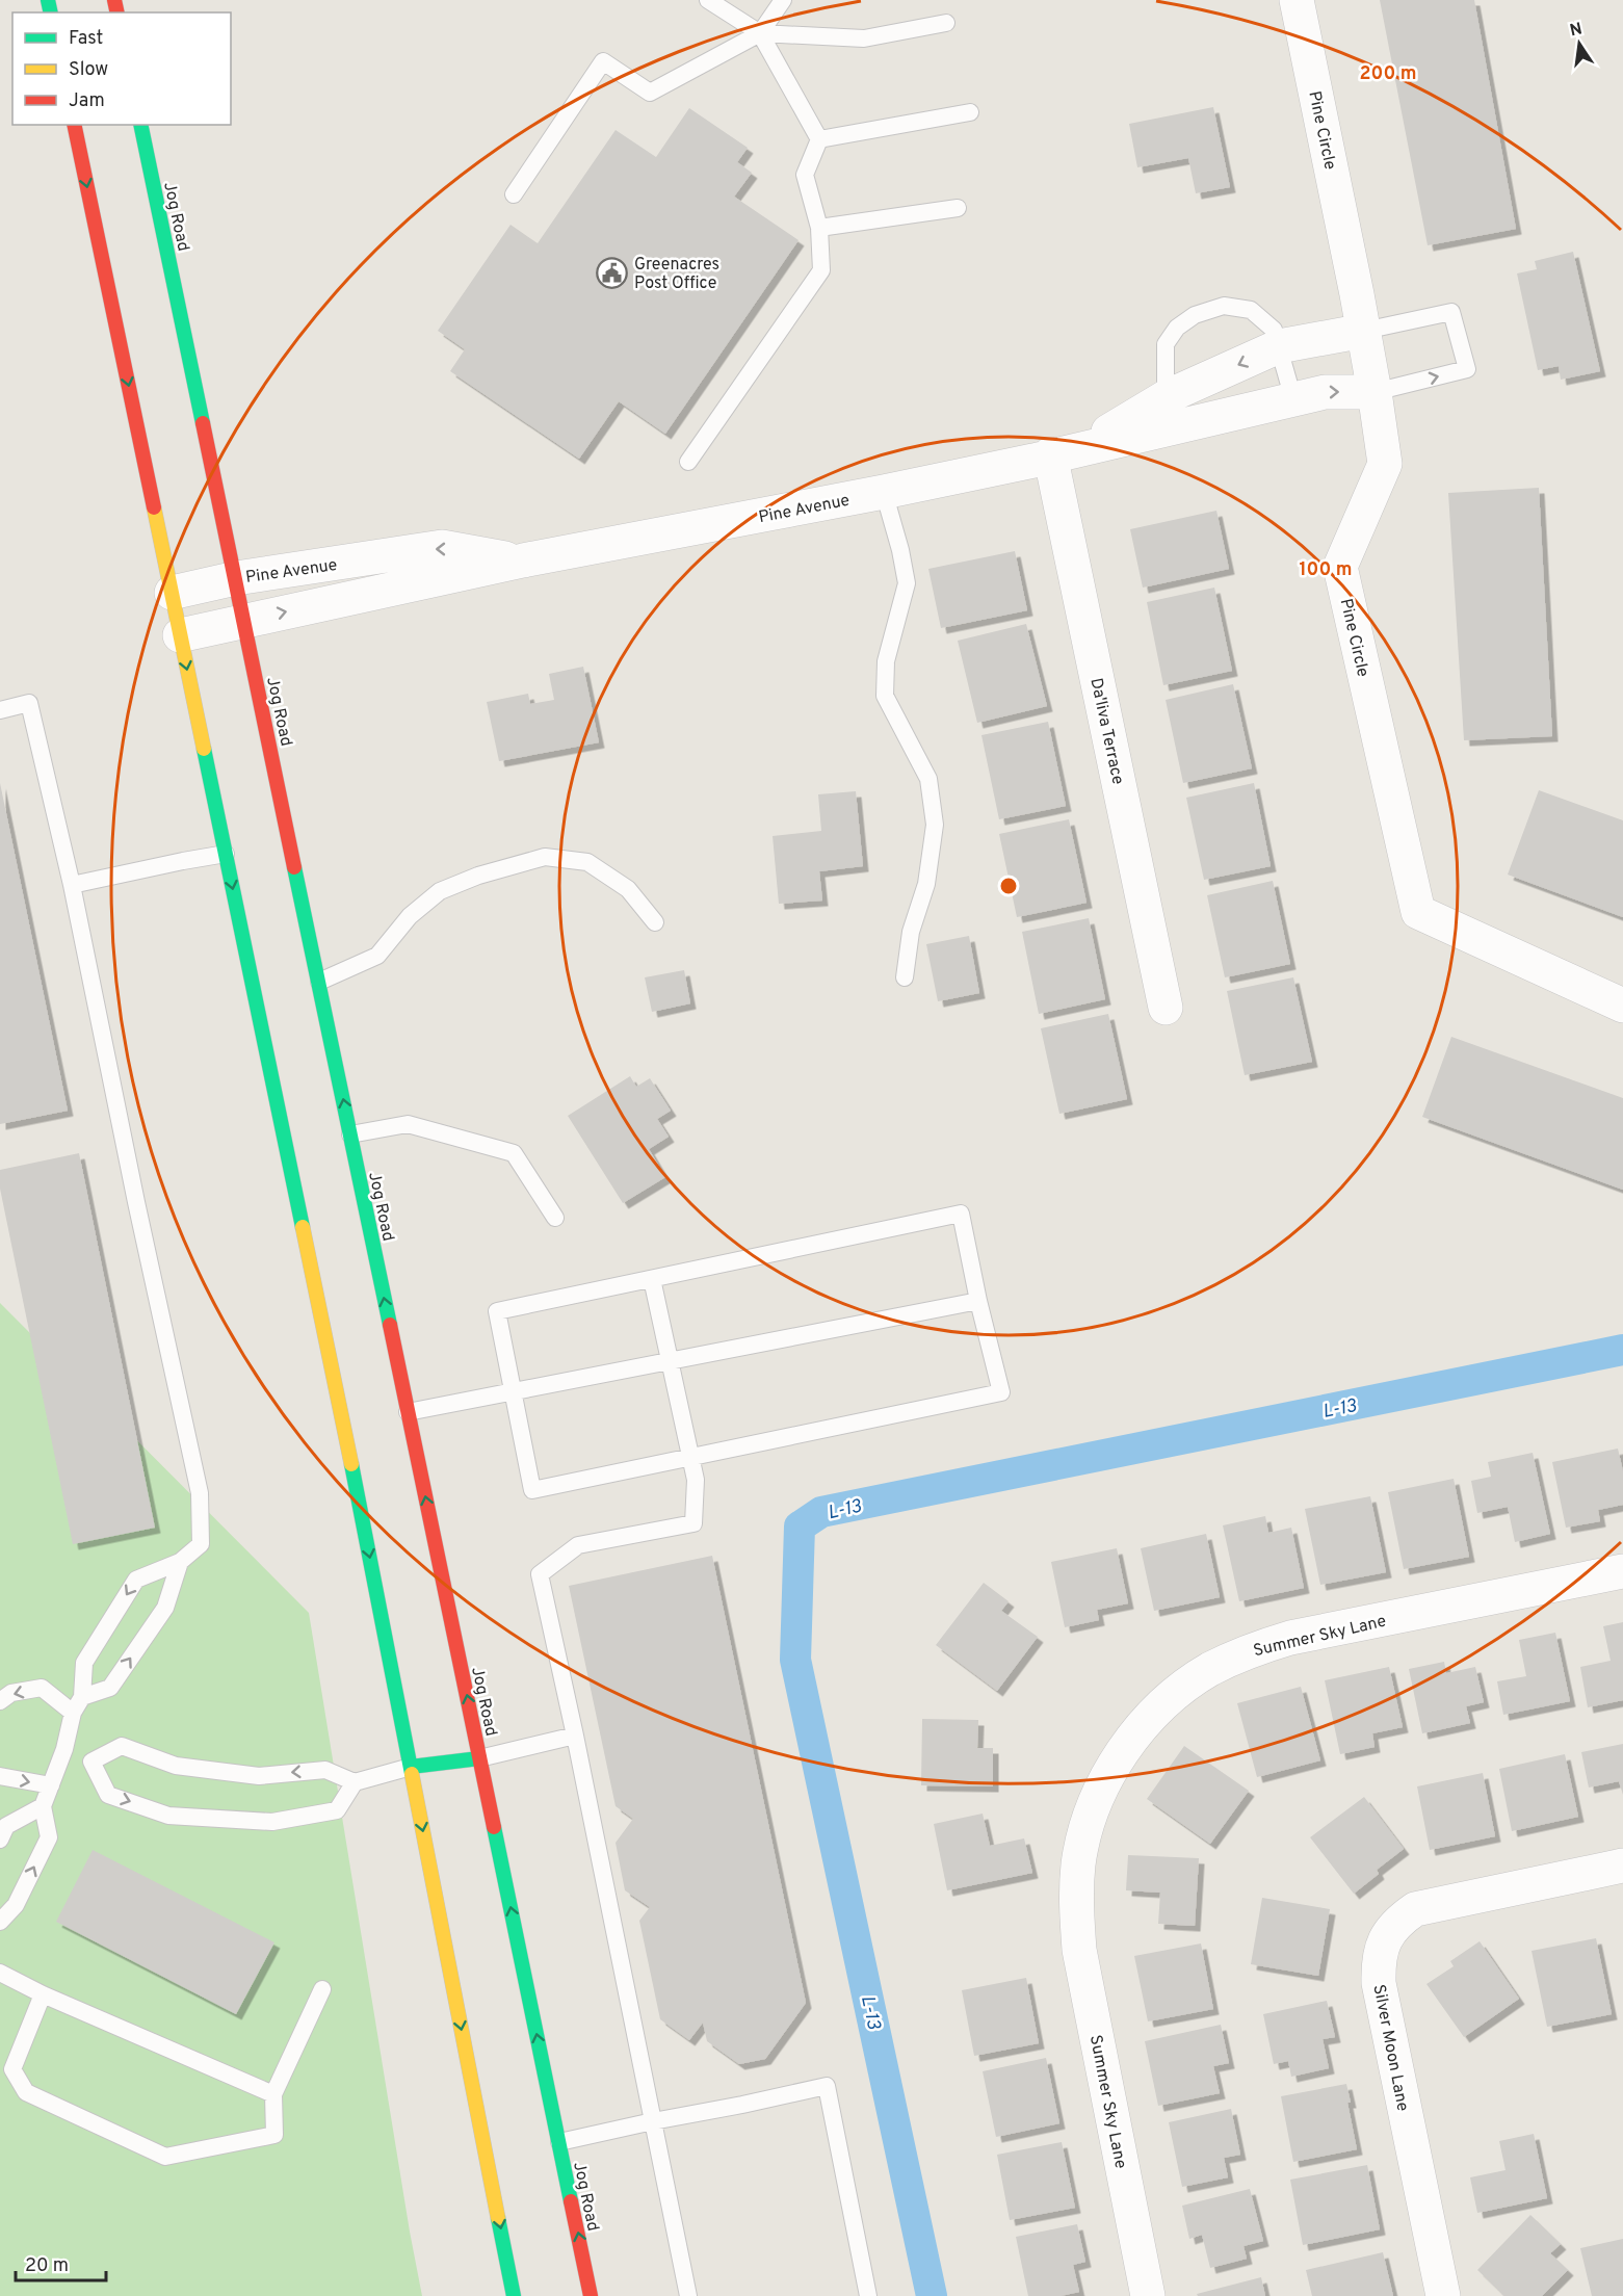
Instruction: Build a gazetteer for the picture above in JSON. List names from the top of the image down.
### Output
{
  "streets": {
    "main road": ["Jog Road"],
    "street": [
      "Pine Circle",
      "Pine Avenue",
      "Da'liva Terrace",
      "Summer Sky Lane",
      "Silver Moon Lane"
    ]
  },
  "crossings": [
    ["Pine Circle", "Pine Avenue"],
    ["Jog Road", "Pine Avenue"],
    ["Pine Avenue", "Da'liva Terrace"]
  ],
  "water": ["L-13"],
  "places": {
    "public building": ["Greenacres Post Office"]
  },
  "legend": ["Fast", "Slow", "Jam"],
  "scale_bar": "20 m",
  "north": "top",
  "rings": ["200 m", "100 m"]
}
